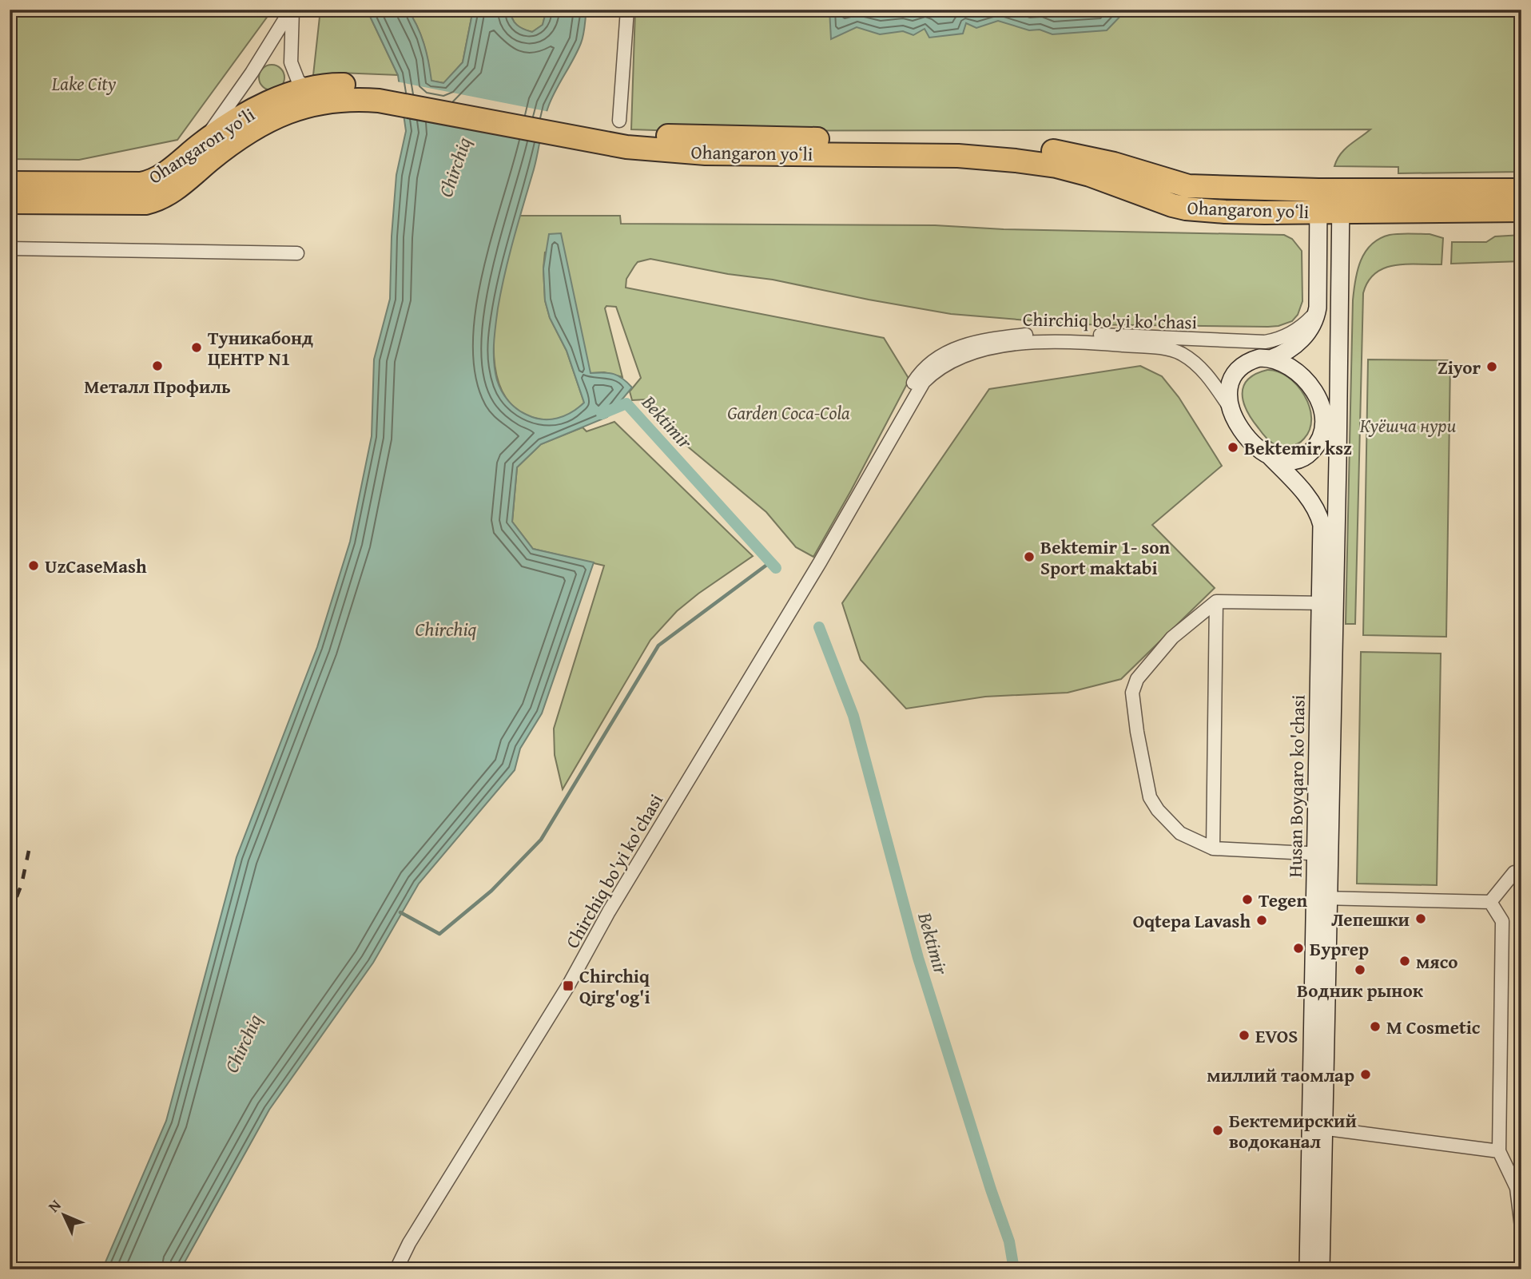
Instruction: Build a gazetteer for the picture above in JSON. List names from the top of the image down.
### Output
{
  "streets": {
    "highway": ["Ohangaron yoʻli"],
    "main road": ["Husan Boyqaro ko'chasi"],
    "street": ["Chirchiq bo'yi ko'chasi"]
  },
  "crossings": [
    ["Ohangaron yoʻli", "Husan Boyqaro ko'chasi"],
    ["Chirchiq bo'yi ko'chasi", "Husan Boyqaro ko'chasi"]
  ],
  "water": ["Chirchiq", "Bektimir"],
  "parks": ["Lake City", "Garden Coca-Cola", "Куёшча нури"],
  "places": {
    "other": [
      "Туникабонд ЦЕНТР N1",
      "Металл Профиль",
      "Ziyor",
      "Bektemir ksz",
      "Bektemir 1- son Sport maktabi",
      "UzCaseMash",
      "Tegen",
      "Лепешки",
      "Oqtepa Lavash",
      "Бургер",
      "мясо",
      "Водник рынок",
      "M Cosmetic",
      "EVOS",
      "миллий таомлар",
      "Бектемирский водоканал"
    ],
    "transit": ["Chirchiq Qirg'og'i"]
  },
  "north": "top left"
}
